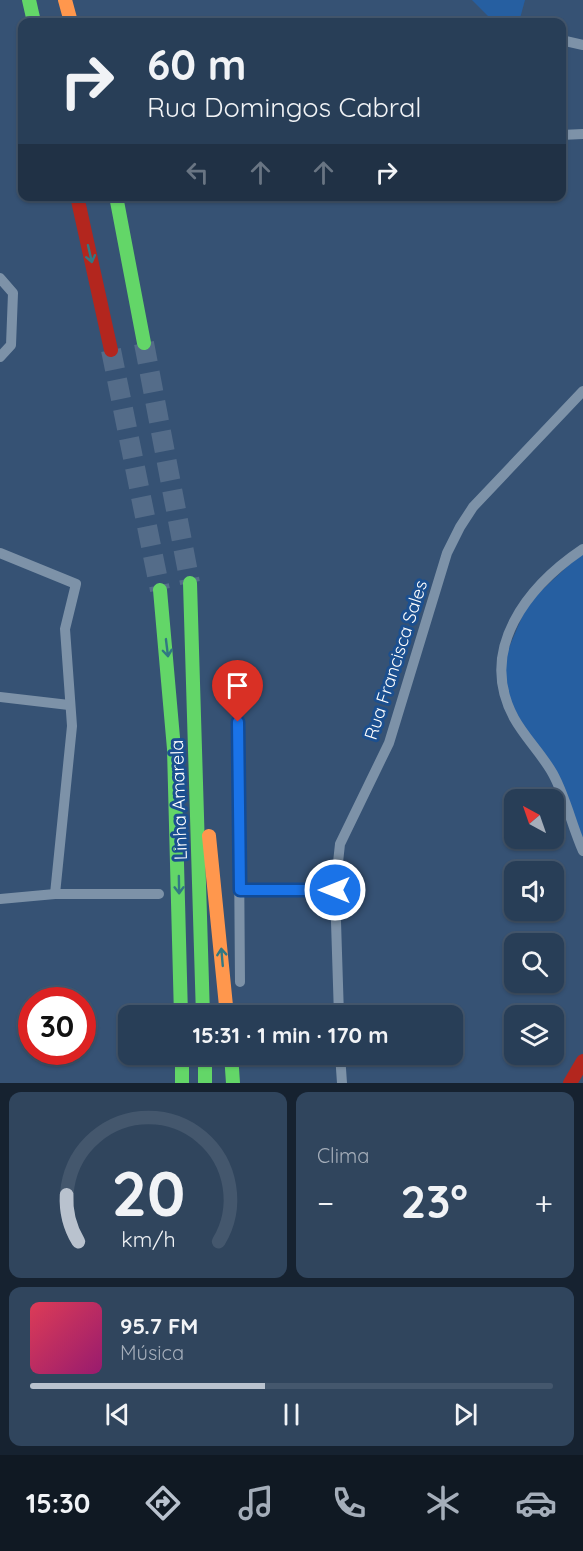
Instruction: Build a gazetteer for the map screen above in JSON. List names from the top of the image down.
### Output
{
  "streets": {
    "main road": ["Linha Amarela"],
    "street": ["Rua Francisca Sales"]
  },
  "north": "top left",
  "page": {
    "turn": ["60 m", "Rua Domingos Cabral"],
    "limit": "30",
    "trip": "15:31 · 1 min · 170 m",
    "tile": "Clima",
    "heat": ["−", "23°", "+"],
    "song": ["95.7 FM", "Música"],
    "tabs": "15:30",
    "gauge": ["20", "km/h"]
  }
}
